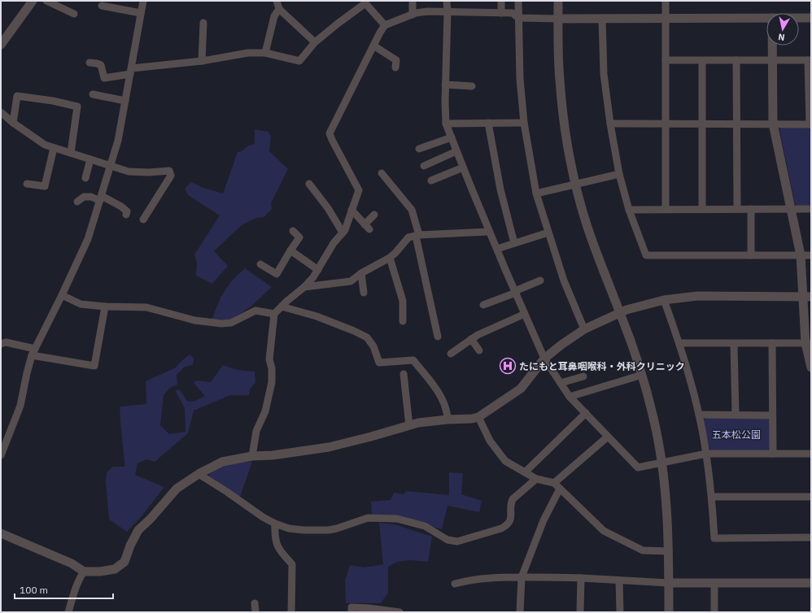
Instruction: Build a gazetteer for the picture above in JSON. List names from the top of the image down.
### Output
{
  "parks": ["五本松公園"],
  "places": {
    "hospital": ["たにもと耳鼻咽喉科・外科クリニック"]
  },
  "scale_bar": "100 m",
  "north": "bottom"
}
